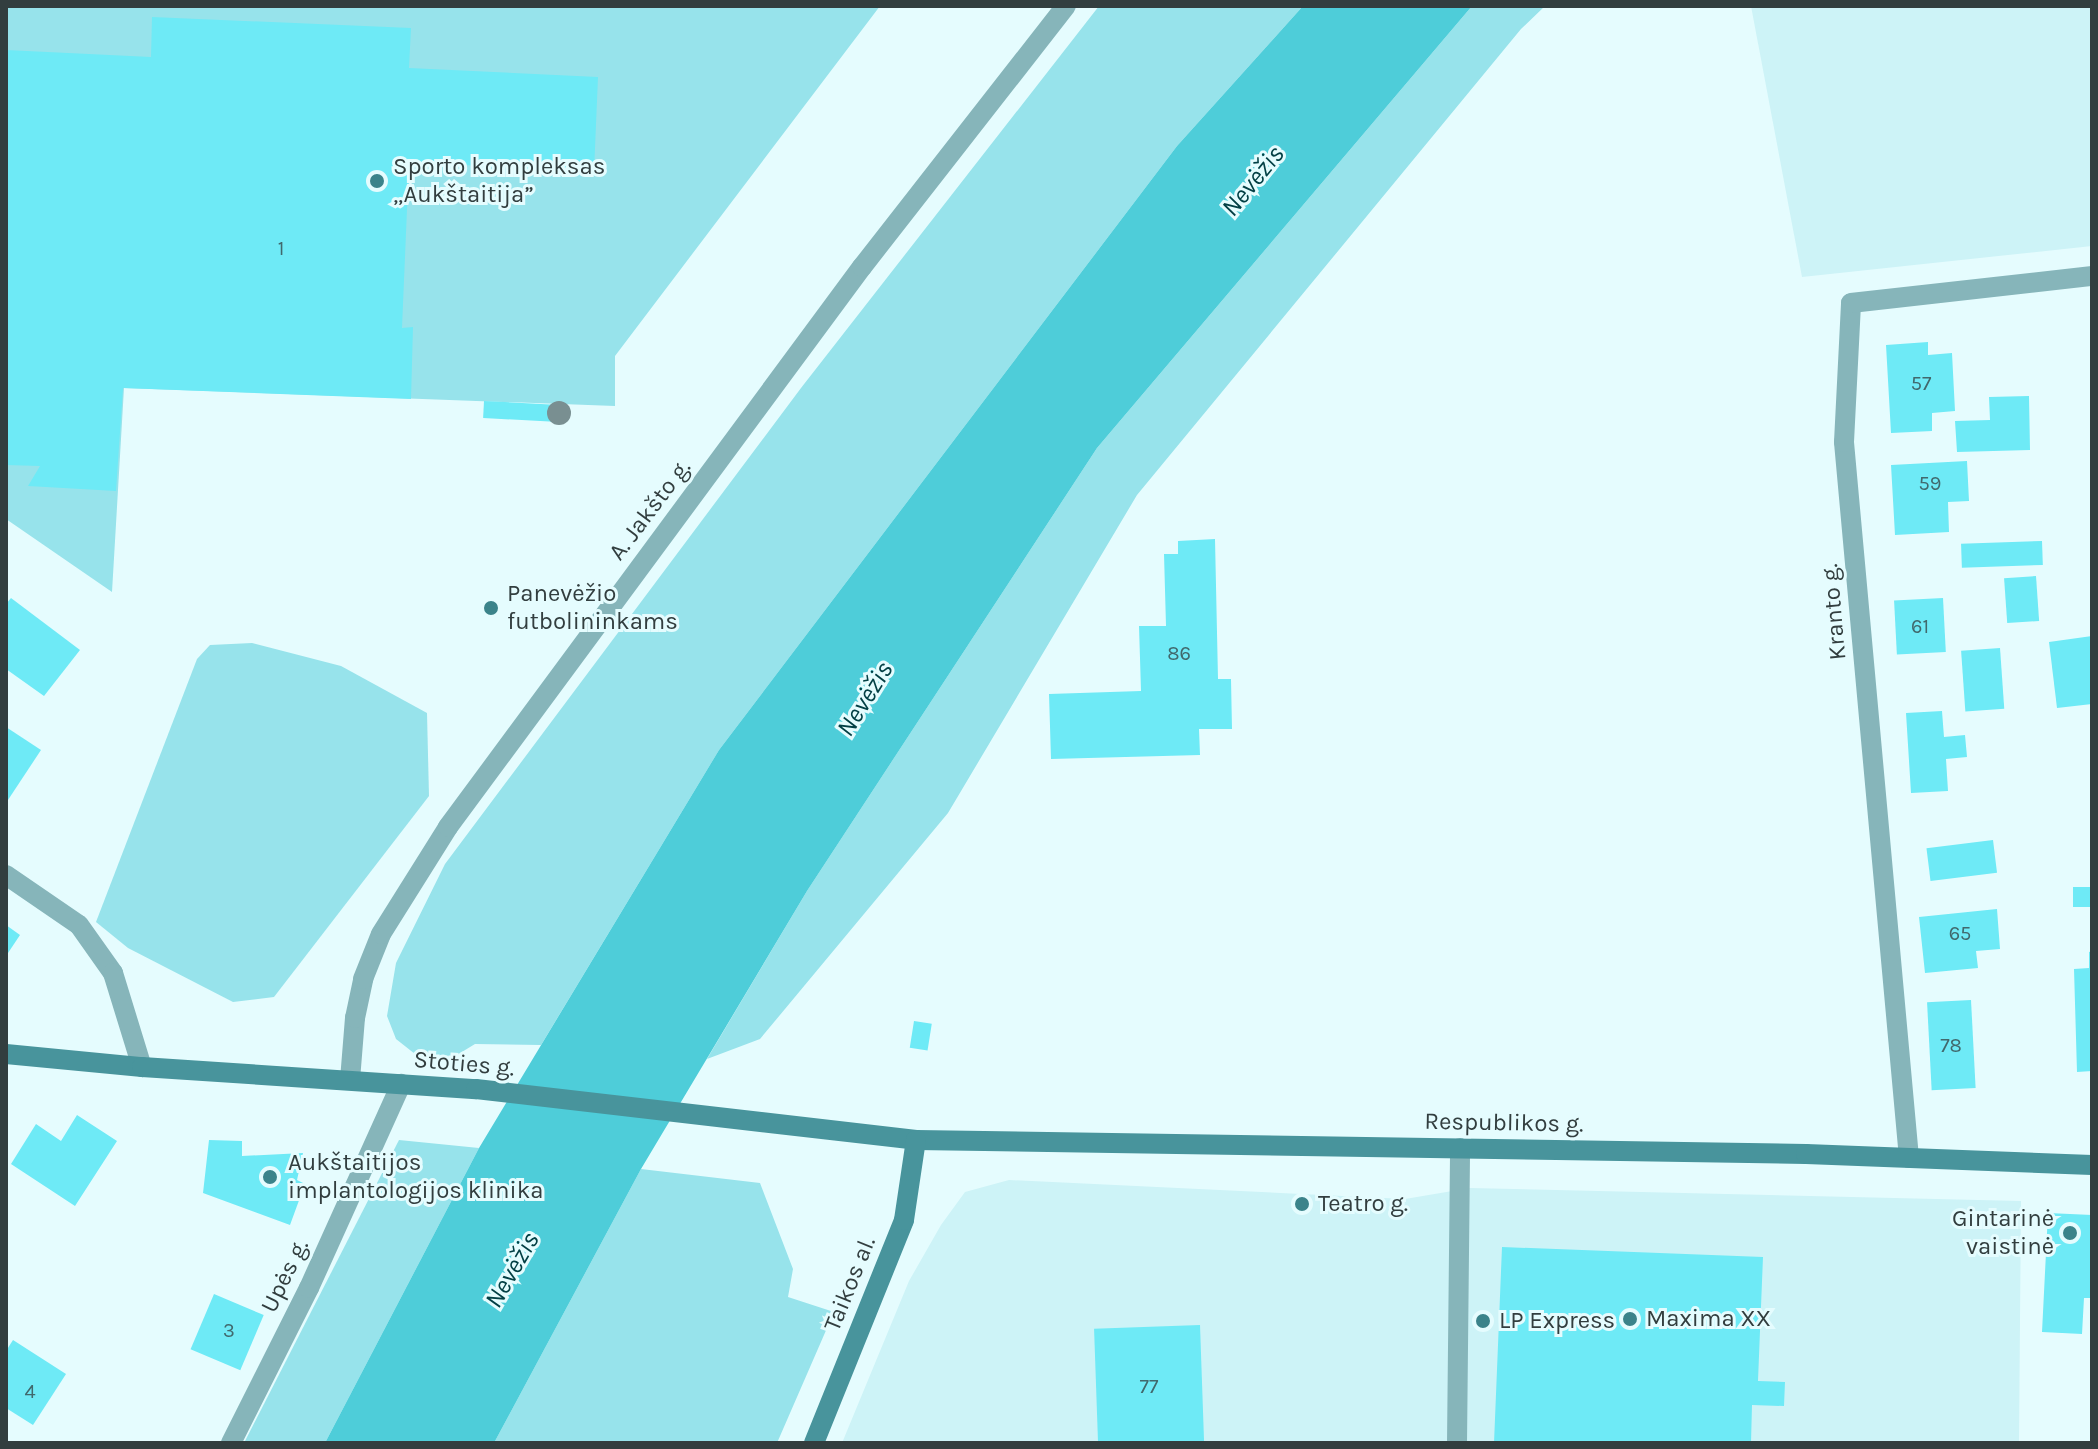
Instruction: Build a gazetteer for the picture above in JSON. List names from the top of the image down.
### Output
{
  "streets": {
    "main road": ["Stoties g.", "Respublikos g.", "Taikos al."],
    "street": ["A. Jakšto g.", "Kranto g.", "Upės g."]
  },
  "crossings": [
    ["A. Jakšto g.", "Stoties g."],
    ["Kranto g.", "Respublikos g."],
    ["Stoties g.", "Respublikos g."],
    ["Stoties g.", "Upės g."],
    ["Stoties g.", "Taikos al."],
    ["Respublikos g.", "Taikos al."]
  ],
  "water": ["Nevėžis"],
  "places": [
    "Sporto kompleksas „Aukštaitija”",
    "Panevėžio futbolininkams",
    "Aukštaitijos implantologijos klinika",
    "Teatro g.",
    "Gintarinė vaistinė",
    "Maxima XX",
    "LP Express"
  ],
  "house_numbers": [
    "1",
    "57",
    "59",
    "61",
    "86",
    "65",
    "78",
    "3",
    "77",
    "4"
  ]
}
